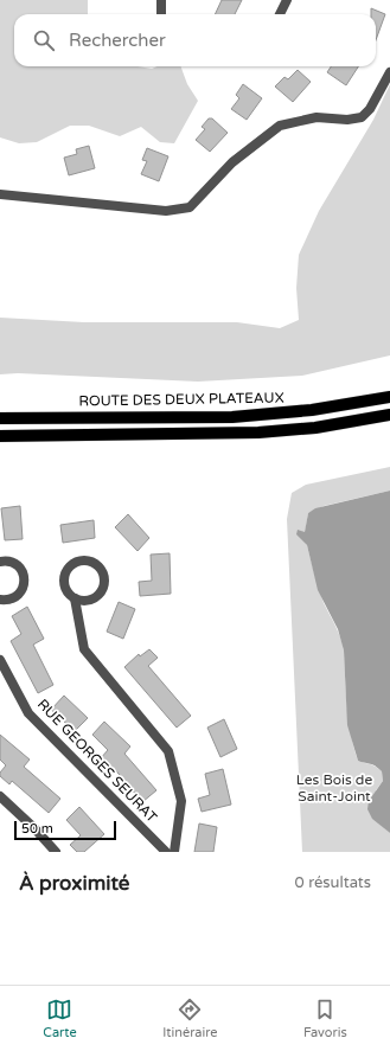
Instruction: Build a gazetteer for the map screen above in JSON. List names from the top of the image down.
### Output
{
  "streets": {
    "main road": ["ROUTE DES DEUX PLATEAUX"],
    "street": ["RUE GEORGES SEURAT"]
  },
  "parks": ["Les Bois de Saint-Joint"],
  "scale_bar": "50 m",
  "page": {
    "search": "Rechercher",
    "scale": "50 m",
    "heading": ["À proximité", "0 résultats"],
    "nav": ["Carte", "Itinéraire", "Favoris"]
  }
}
